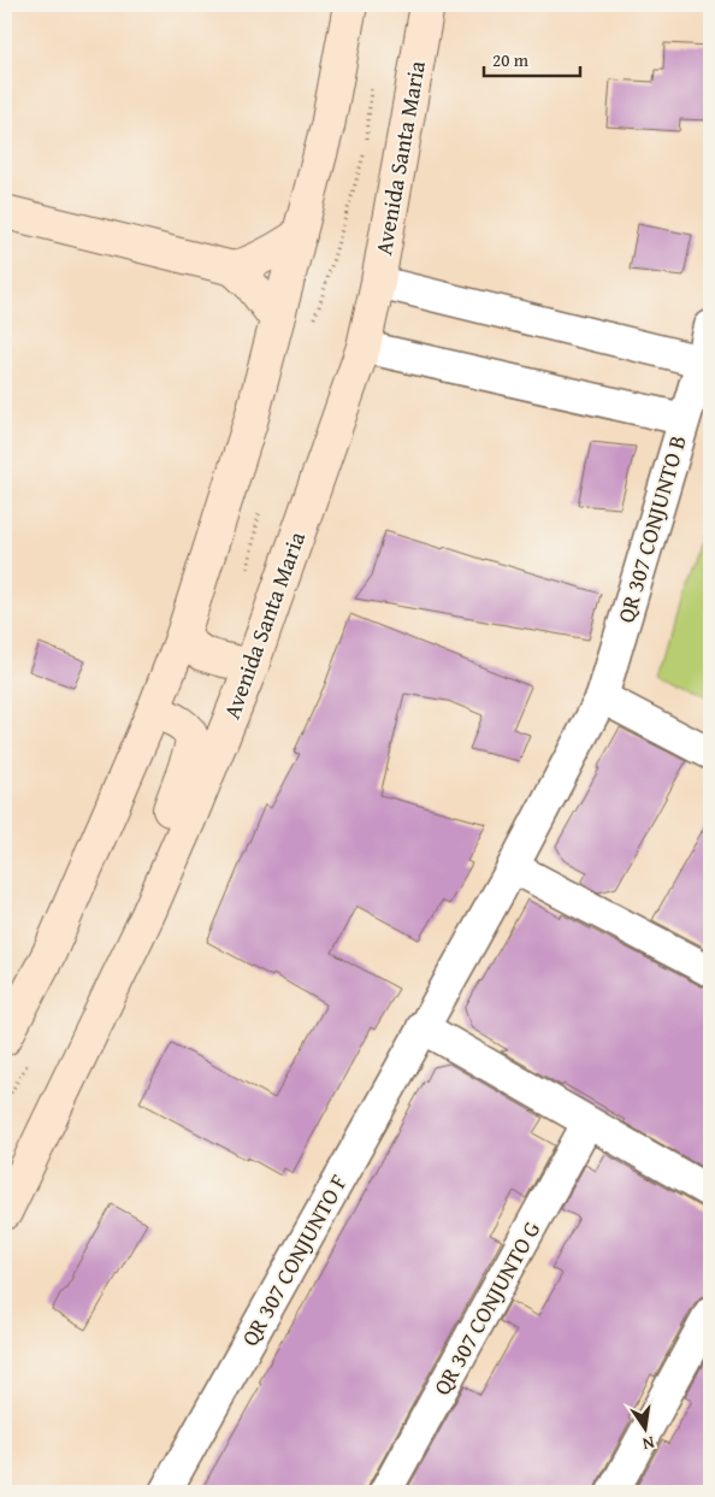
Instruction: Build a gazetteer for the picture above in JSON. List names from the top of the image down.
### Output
{
  "streets": {
    "main road": ["Avenida Santa Maria"],
    "street": ["QR 307 CONJUNTO B", "QR 307 CONJUNTO F", "QR 307 CONJUNTO G"]
  },
  "crossings": [
    ["QR 307 CONJUNTO B", "QR 307 CONJUNTO F"]
  ],
  "scale_bar": "20 m",
  "north": "bottom"
}
